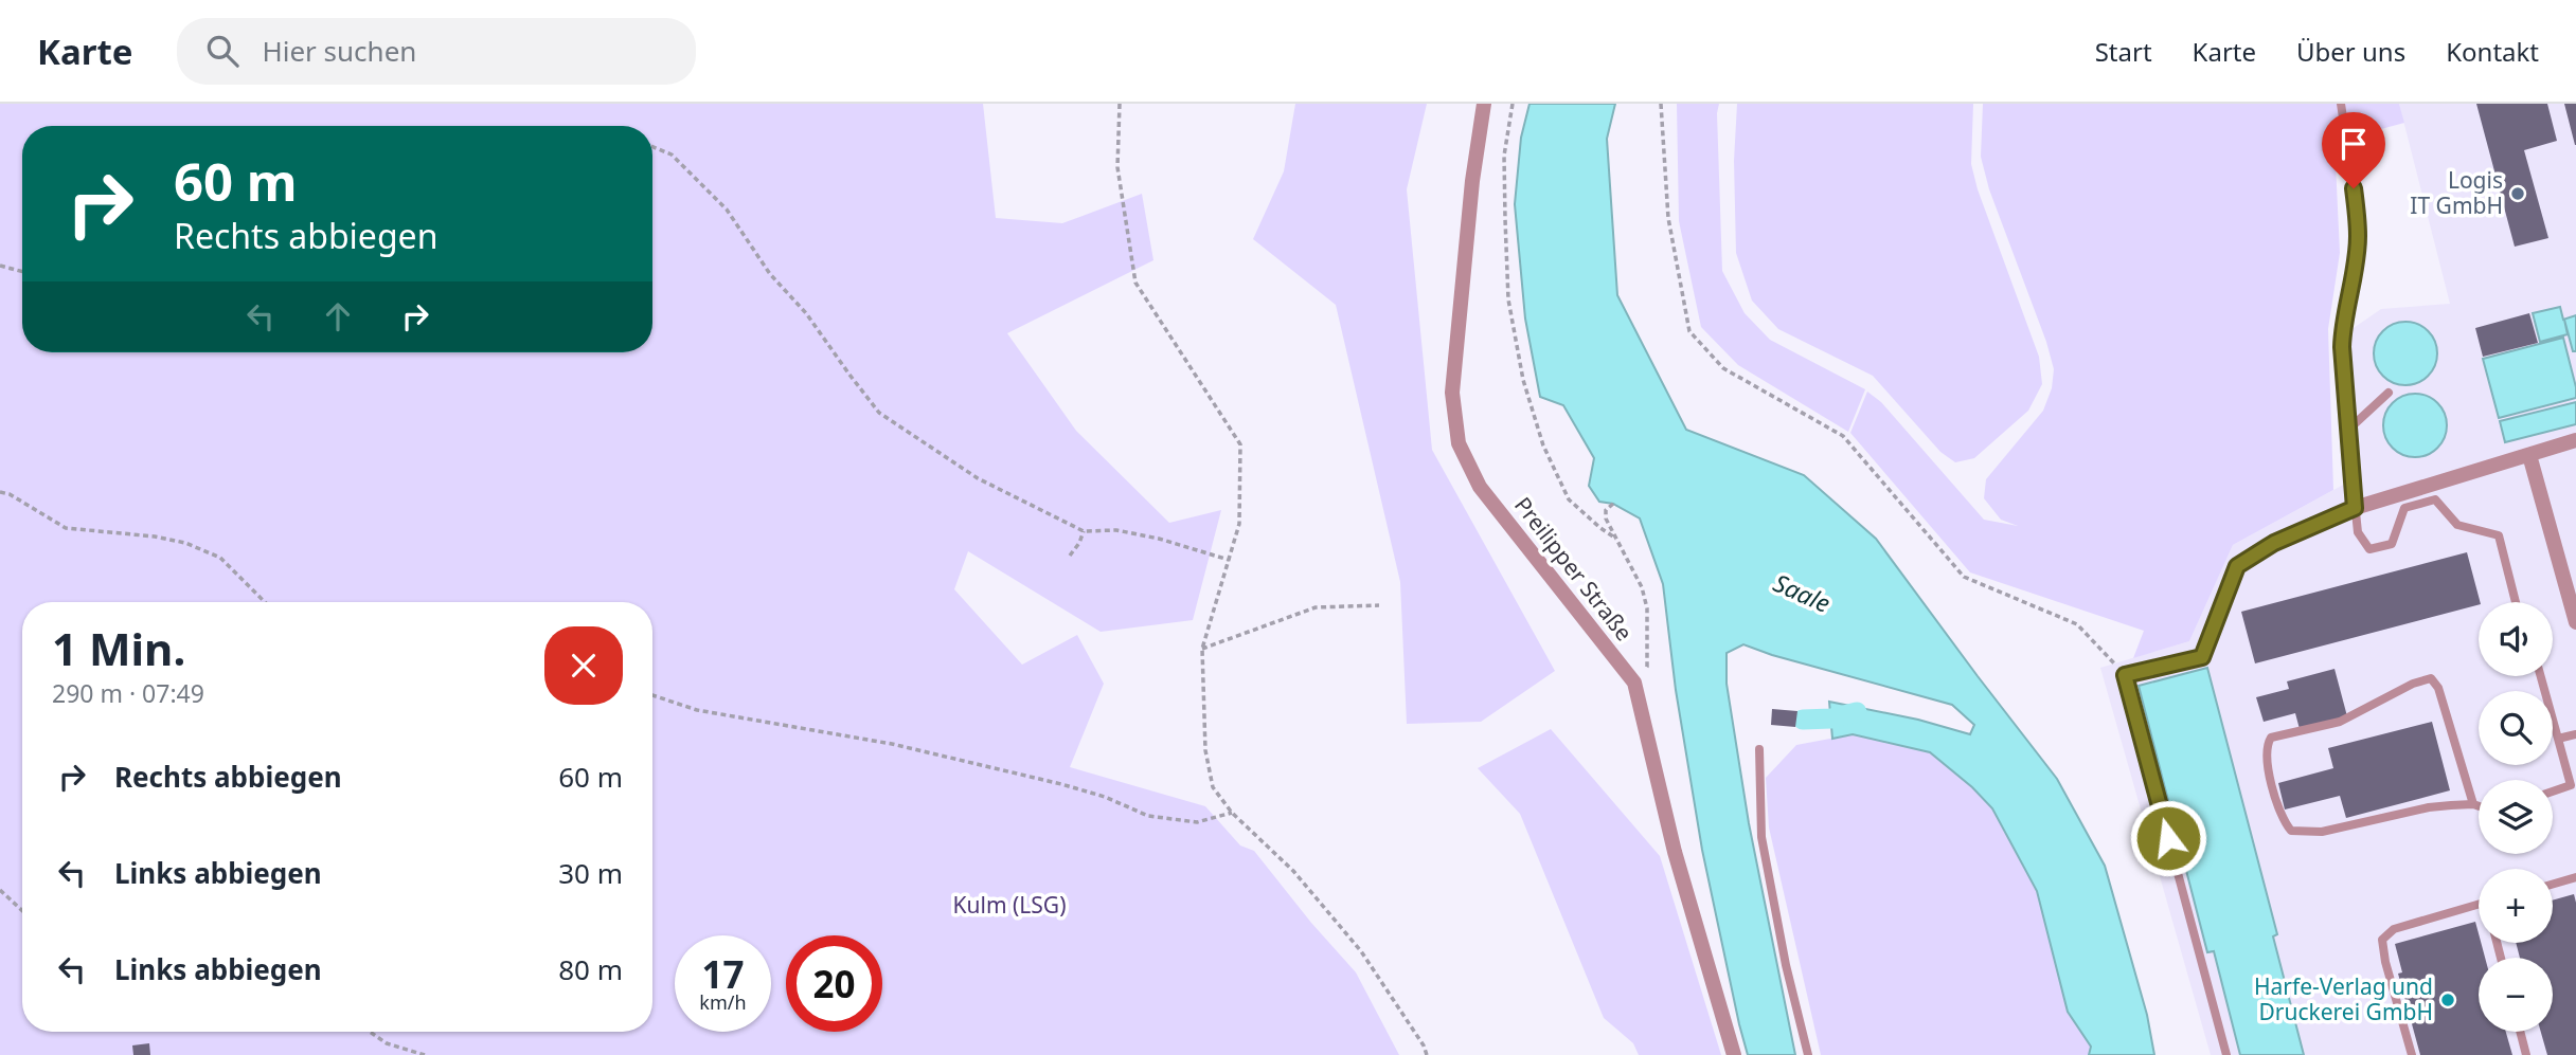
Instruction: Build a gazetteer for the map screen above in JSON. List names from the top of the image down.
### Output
{
  "streets": {
    "street": ["Preilipper Straße"]
  },
  "water": ["Saale"],
  "parks": ["Kulm (LSG)"],
  "places": ["Logis IT GmbH", "Harfe-Verlag und Druckerei GmbH"],
  "page": {
    "header": "Karte",
    "search": "Hier suchen",
    "nav": [
      "Start",
      "Karte",
      "Über uns",
      "Kontakt"
    ],
    "turn": ["60 m", "Rechts abbiegen"],
    "map_buttons": ["+", "−"],
    "heading": ["1 Min.", "290 m · 07:49"],
    "list": [
      {
        "name": "Rechts abbiegen",
        "value": "60 m"
      },
      {
        "name": "Links abbiegen",
        "value": "30 m"
      },
      {
        "name": "Links abbiegen",
        "value": "80 m"
      }
    ],
    "speed": "17 km/h",
    "limit": "20"
  }
}
